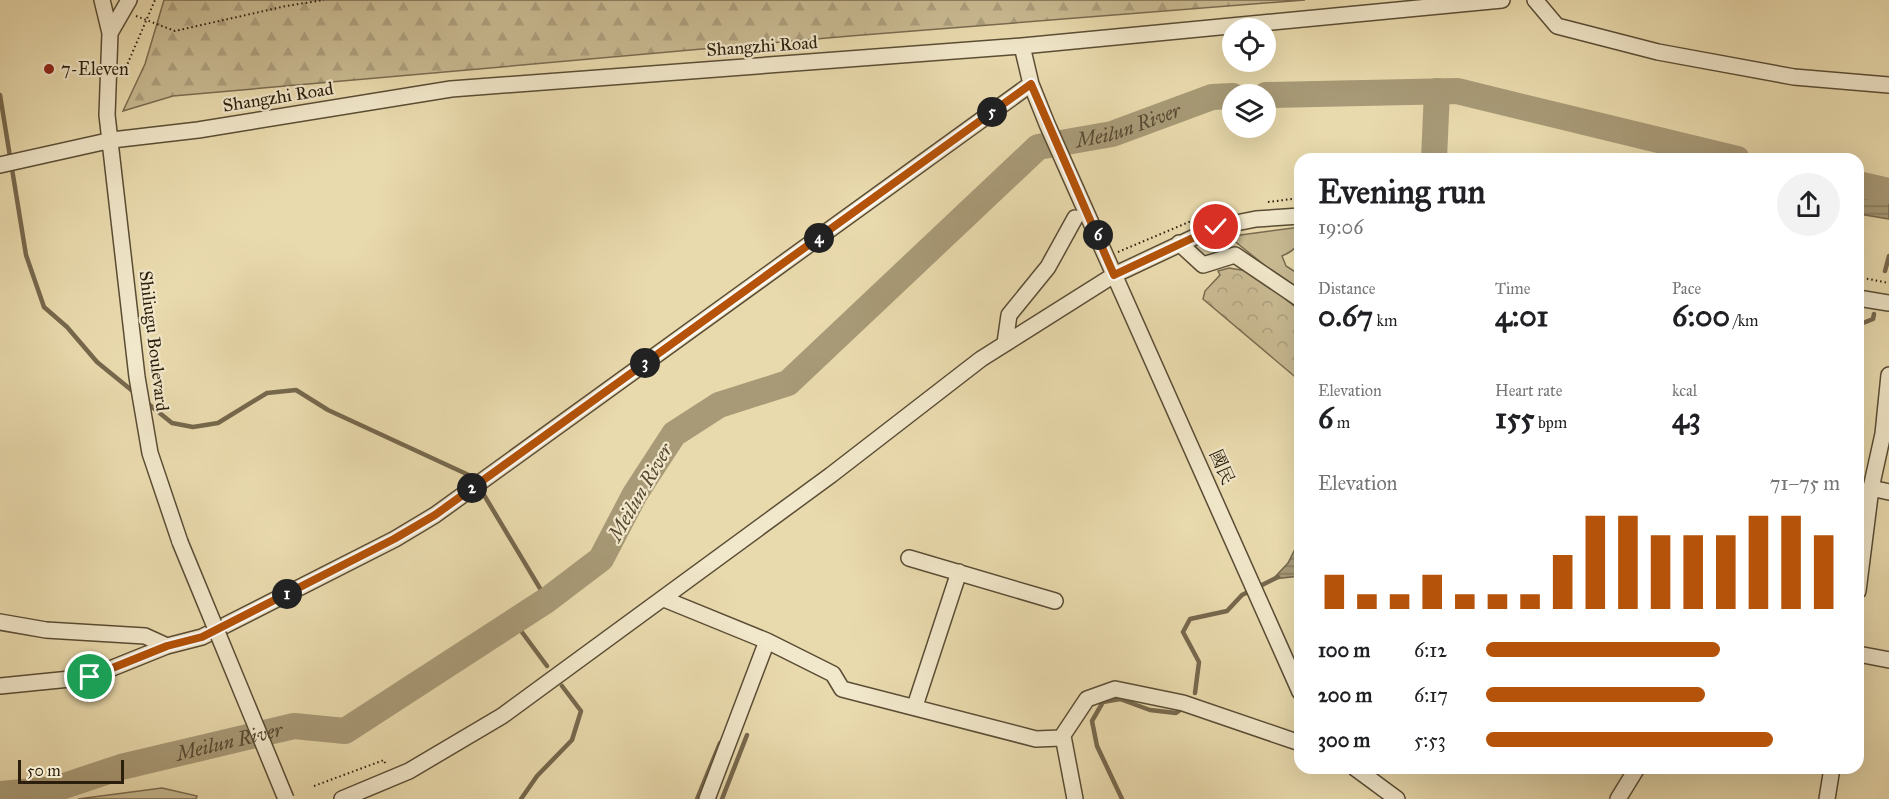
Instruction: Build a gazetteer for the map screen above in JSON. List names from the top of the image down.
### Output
{
  "streets": {
    "street": ["Shangzhi Road", "Shiliugu Boulevard", "國民"]
  },
  "crossings": [
    ["Shangzhi Road", "Shiliugu Boulevard"],
    ["Shangzhi Road", "國民"]
  ],
  "water": ["Meilun River"],
  "places": ["7-Eleven"],
  "scale_bar": "50 m",
  "page": {
    "pins": [
      "5",
      "6",
      "4",
      "3",
      "2",
      "1"
    ],
    "heading": ["Evening run", "19:06"],
    "stats": [
      ["Distance", "0.67 km"],
      ["Time", "4:01"],
      ["Pace", "6:00 /km"],
      ["Elevation", "6 m"],
      ["Heart rate", "155 bpm"],
      ["kcal", "43"]
    ],
    "chart": ["Elevation", "71–75 m"],
    "list": [
      {
        "name": "100 m",
        "note": "6:12"
      },
      {
        "name": "200 m",
        "note": "6:17"
      },
      {
        "name": "300 m",
        "note": "5:53"
      }
    ],
    "scale": "50 m"
  }
}
